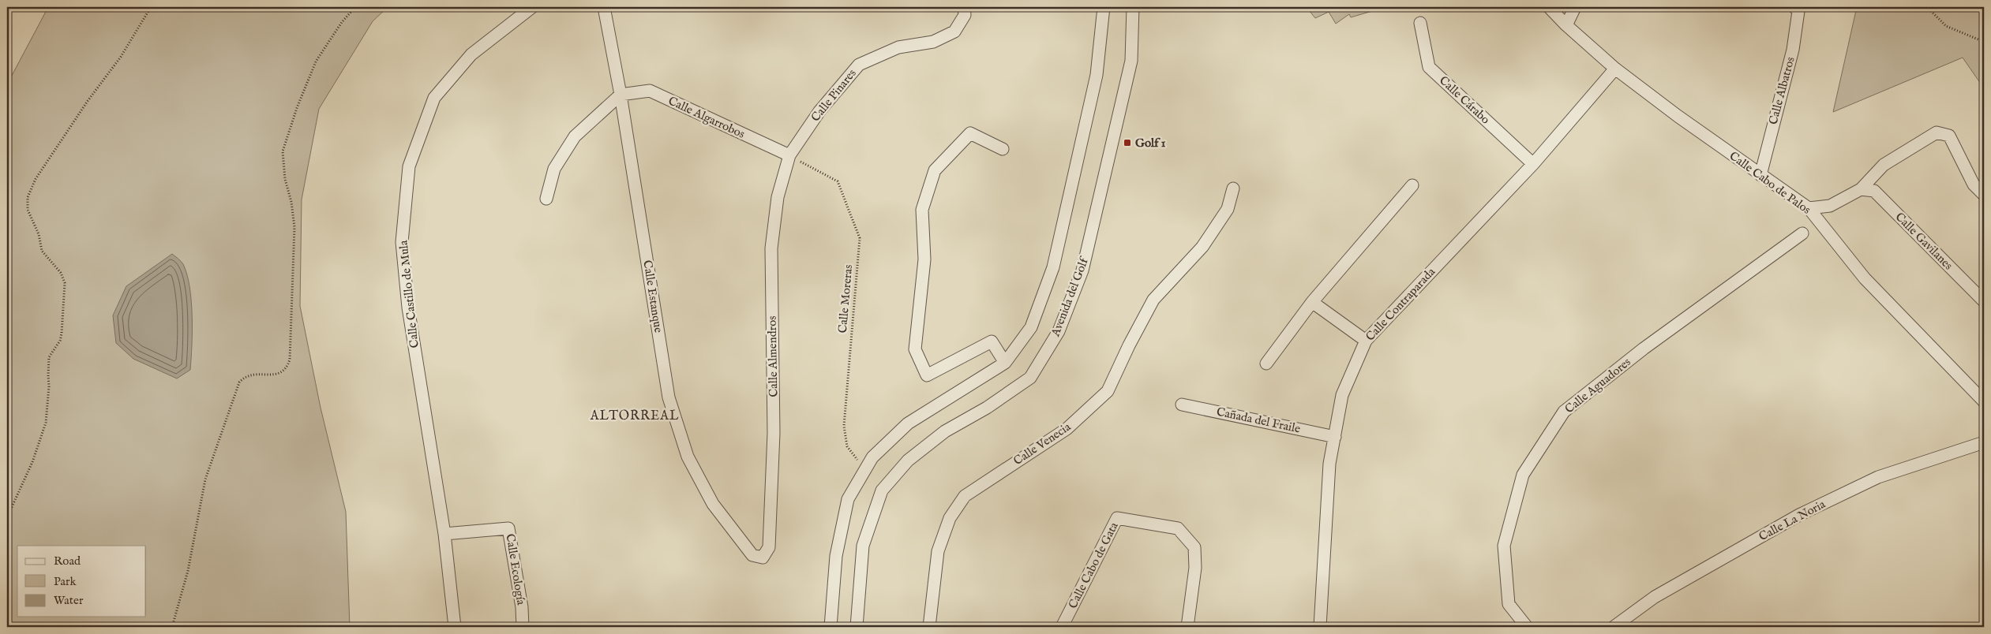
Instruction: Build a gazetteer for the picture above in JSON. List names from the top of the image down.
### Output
{
  "streets": {
    "street": [
      "Calle Albatros",
      "Calle Pinares",
      "Calle Cárabo",
      "Calle Algarrobos",
      "Calle Cabo de Palos",
      "Calle Gavilanes",
      "Calle Castillo de Mula",
      "Calle Estanque",
      "Avenida del Golf",
      "Calle Contraparada",
      "Calle Almendros",
      "Calle Aguadores",
      "Cañada del Fraile",
      "Calle Venecia",
      "Calle La Noria",
      "Calle Cabo de Gata",
      "Calle Ecología"
    ],
    "path": ["Calle Moreras"]
  },
  "crossings": [
    ["Calle Albatros", "Calle Cabo de Palos"],
    ["Calle Pinares", "Calle Algarrobos"],
    ["Calle Pinares", "Calle Moreras"],
    ["Calle Pinares", "Calle Almendros"],
    ["Calle Cárabo", "Calle Contraparada"],
    ["Calle Algarrobos", "Calle Estanque"],
    ["Calle Algarrobos", "Calle Moreras"],
    ["Calle Algarrobos", "Calle Almendros"],
    ["Calle Cabo de Palos", "Calle Contraparada"],
    ["Calle Castillo de Mula", "Calle Ecología"],
    ["Calle Estanque", "Calle Almendros"],
    ["Calle Moreras", "Calle Almendros"],
    ["Calle Contraparada", "Cañada del Fraile"]
  ],
  "districts": ["ALTORREAL"],
  "places": {
    "transit": ["Golf 1"]
  },
  "legend": ["Road", "Park", "Water"]
}
